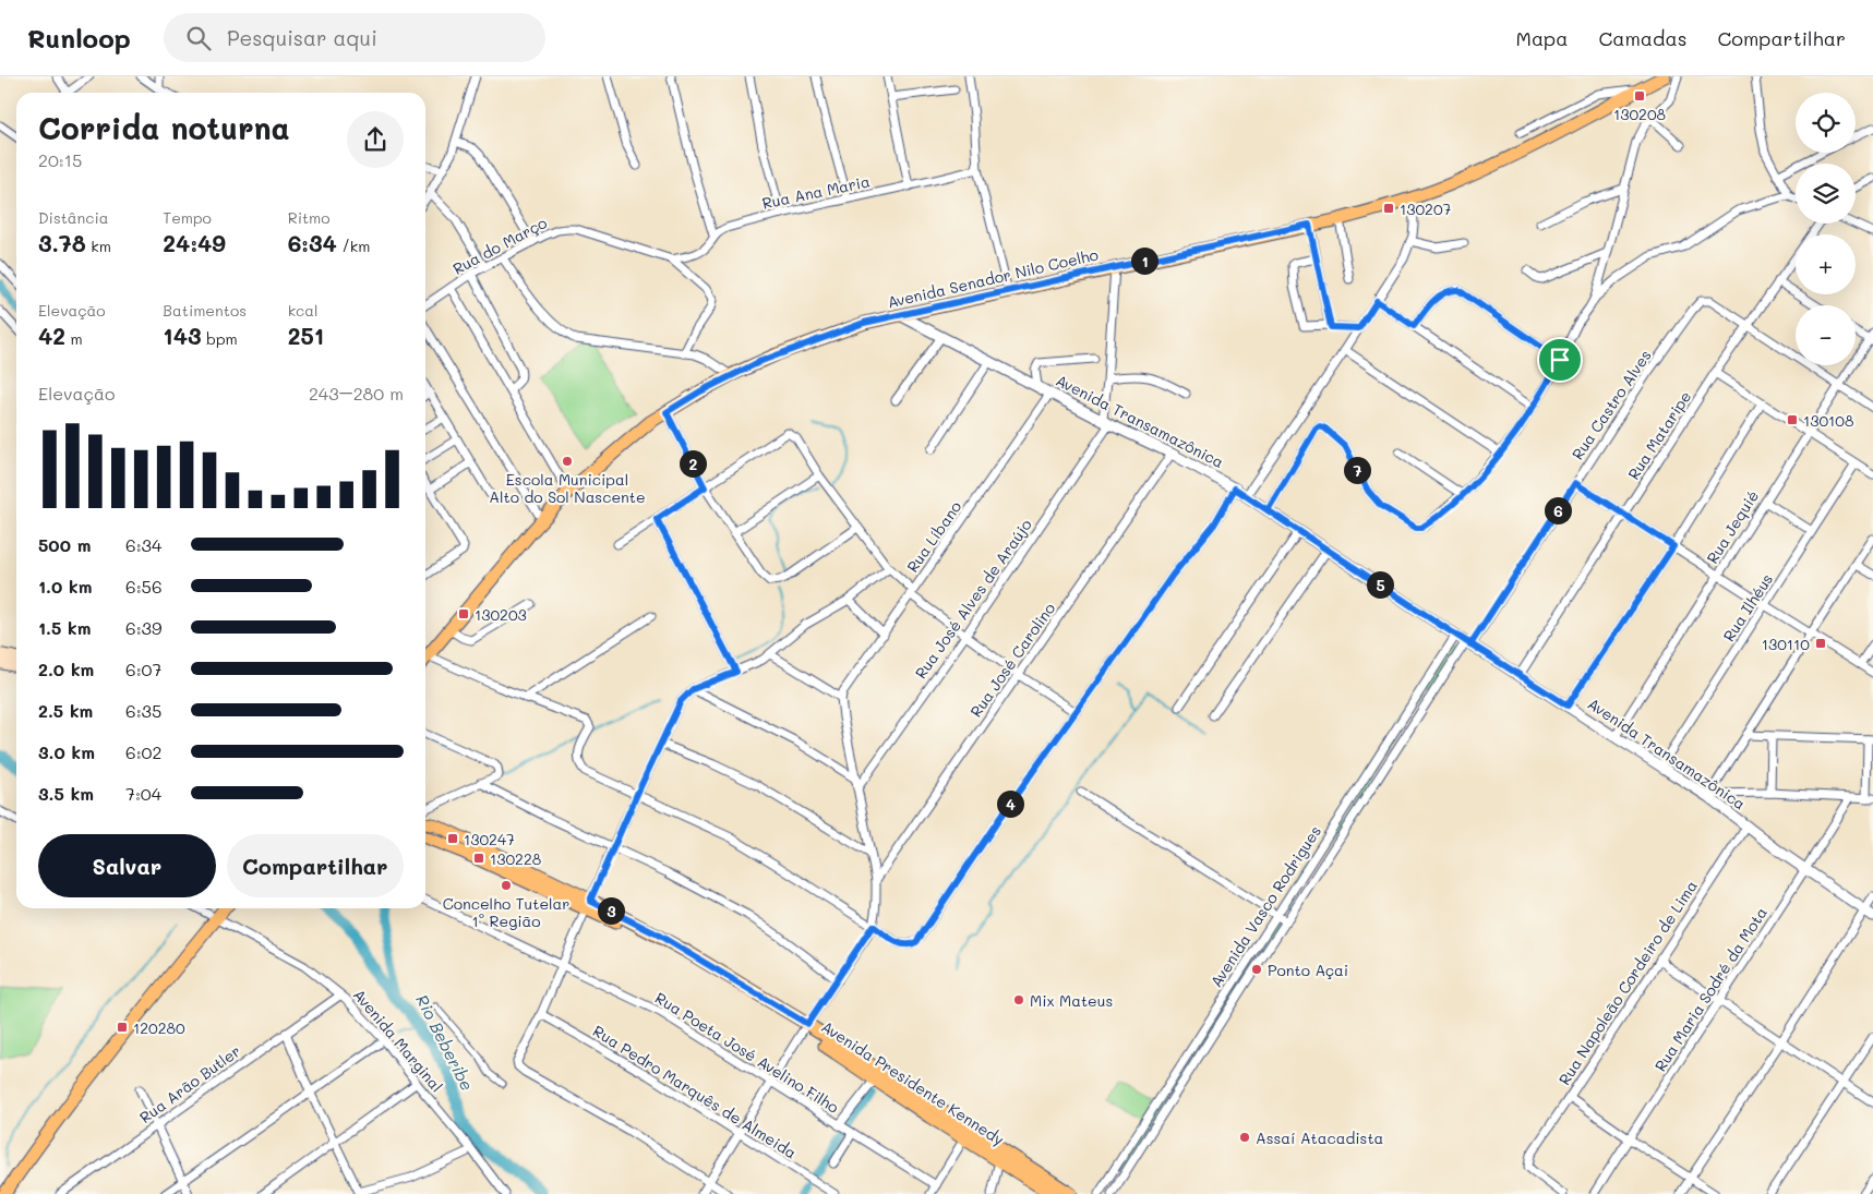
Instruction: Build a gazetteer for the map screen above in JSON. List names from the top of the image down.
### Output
{
  "streets": {
    "main road": ["Avenida Senador Nilo Coelho", "Avenida Presidente Kennedy"],
    "street": [
      "Rua Ana Maria",
      "Rua do Março",
      "Rua Castro Alves",
      "Avenida Transamazônica",
      "Rua Mataripe",
      "Rua Jequié",
      "Rua Líbano",
      "Rua José Alves de Araújo",
      "Rua Ilhéus",
      "Rua José Carolino",
      "Avenida Vasco Rodrigues",
      "Rua Napoleão Cordeiro de Lima",
      "Rua Maria Sodré da Mota",
      "Avenida Marginal",
      "Rua Poeta José Avelino Filho",
      "Rua Arão Butler",
      "Rua Pedro Marquês de Almeida"
    ]
  },
  "crossings": [
    ["Rua Ana Maria", "Rua do Março"],
    ["Avenida Senador Nilo Coelho", "Avenida Transamazônica"],
    ["Avenida Senador Nilo Coelho", "Rua José Alves de Araújo"],
    ["Rua Castro Alves", "Avenida Transamazônica"],
    ["Rua Castro Alves", "Rua Mataripe"],
    ["Rua Castro Alves", "Avenida Vasco Rodrigues"],
    ["Avenida Transamazônica", "Rua Mataripe"],
    ["Avenida Transamazônica", "Rua Jequié"],
    ["Avenida Transamazônica", "Rua Líbano"],
    ["Avenida Transamazônica", "Rua José Alves de Araújo"],
    ["Avenida Transamazônica", "Rua Ilhéus"],
    ["Avenida Transamazônica", "Rua José Carolino"],
    ["Avenida Transamazônica", "Avenida Vasco Rodrigues"],
    ["Avenida Transamazônica", "Rua Napoleão Cordeiro de Lima"],
    ["Avenida Transamazônica", "Rua Maria Sodré da Mota"]
  ],
  "water": ["Rio Beberibe"],
  "places": {
    "transit": [
      "130208",
      "130207",
      "130108",
      "130203",
      "130110",
      "130247",
      "130228",
      "120280"
    ],
    "other": [
      "Escola Municipal Alto do Sol Nascente",
      "Concelho Tutelar 1° Região",
      "Ponto Açai",
      "Mix Mateus",
      "Assaí Atacadista"
    ]
  },
  "page": {
    "header": "Runloop",
    "search": "Pesquisar aqui",
    "nav": ["Mapa", "Camadas", "Compartilhar"],
    "map_buttons": ["+", "−"],
    "heading": ["Corrida noturna", "20:15"],
    "stats": [
      ["Distância", "3.78 km"],
      ["Tempo", "24:49"],
      ["Ritmo", "6:34 /km"],
      ["Elevação", "42 m"],
      ["Batimentos", "143 bpm"],
      ["kcal", "251"]
    ],
    "pins": [
      "1",
      "2",
      "7",
      "6",
      "5",
      "4",
      "3"
    ],
    "chart": ["Elevação", "243–280 m"],
    "list": [
      {
        "name": "500 m",
        "note": "6:34"
      },
      {
        "name": "1.0 km",
        "note": "6:56"
      },
      {
        "name": "1.5 km",
        "note": "6:39"
      },
      {
        "name": "2.0 km",
        "note": "6:07"
      },
      {
        "name": "2.5 km",
        "note": "6:35"
      },
      {
        "name": "3.0 km",
        "note": "6:02"
      },
      {
        "name": "3.5 km",
        "note": "7:04"
      }
    ],
    "buttons": ["Salvar", "Compartilhar"]
  }
}
